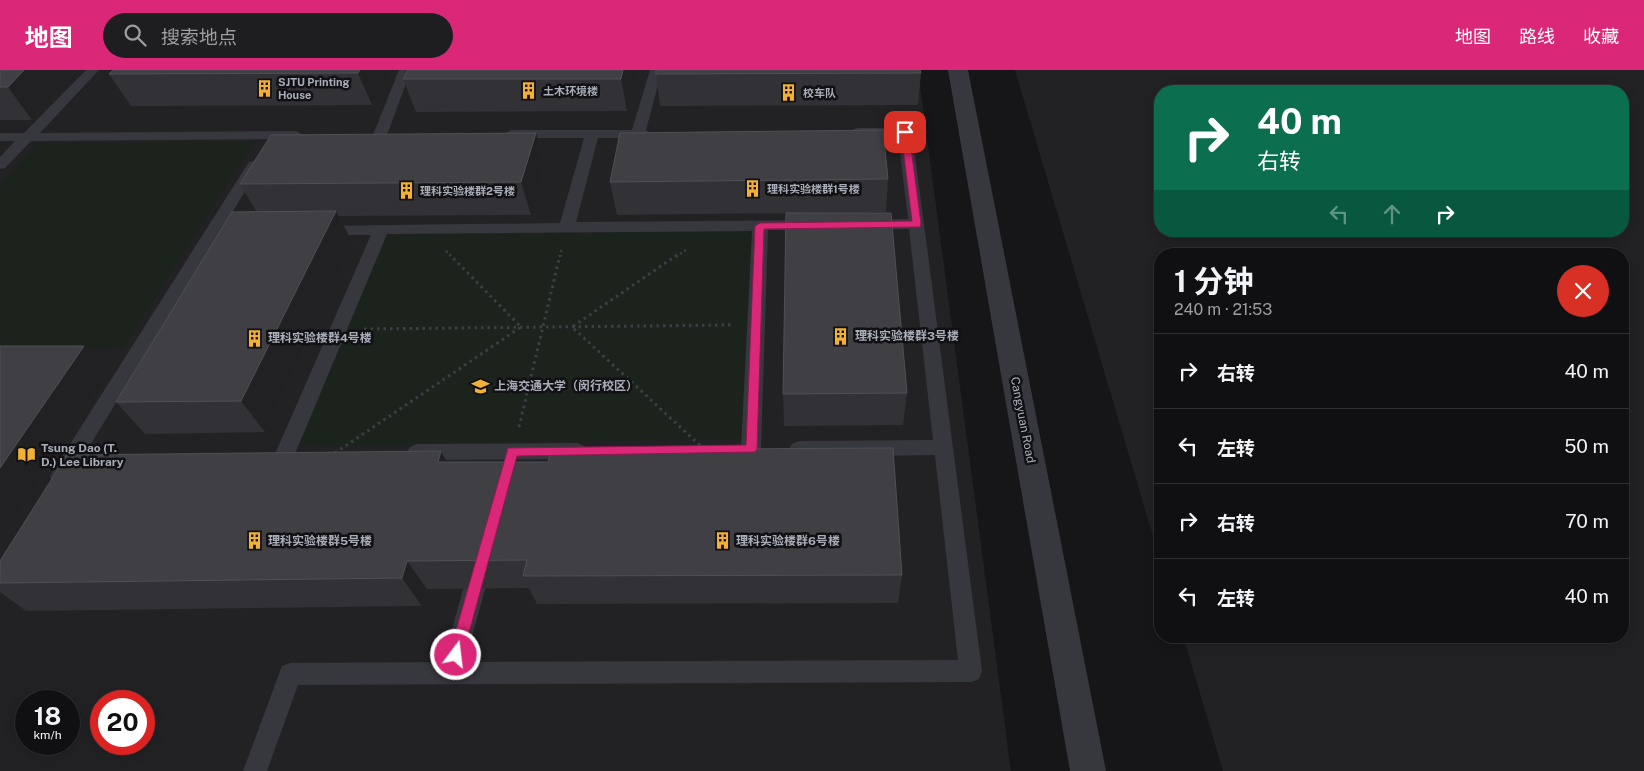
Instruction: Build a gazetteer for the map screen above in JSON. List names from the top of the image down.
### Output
{
  "streets": {
    "street": ["Cangyuan Road"]
  },
  "places": {
    "building": [
      "SJTU Printing House",
      "土木环境楼",
      "校车队",
      "理科实验楼群1号楼",
      "理科实验楼群2号楼",
      "理科实验楼群3号楼",
      "理科实验楼群4号楼",
      "理科实验楼群5号楼",
      "理科实验楼群6号楼"
    ],
    "school or university": ["上海交通大学（闵行校区）"],
    "library": ["Tsung Dao (T. D.) Lee Library"]
  },
  "page": {
    "header": "地图",
    "search": "搜索地点",
    "nav": ["地图", "路线", "收藏"],
    "turn": ["40 m", "右转"],
    "heading": ["1 分钟", "240 m · 21:53"],
    "list": [
      {
        "name": "右转",
        "value": "40 m"
      },
      {
        "name": "左转",
        "value": "50 m"
      },
      {
        "name": "右转",
        "value": "70 m"
      },
      {
        "name": "左转",
        "value": "40 m"
      }
    ],
    "speed": "18 km/h",
    "limit": "20"
  }
}
